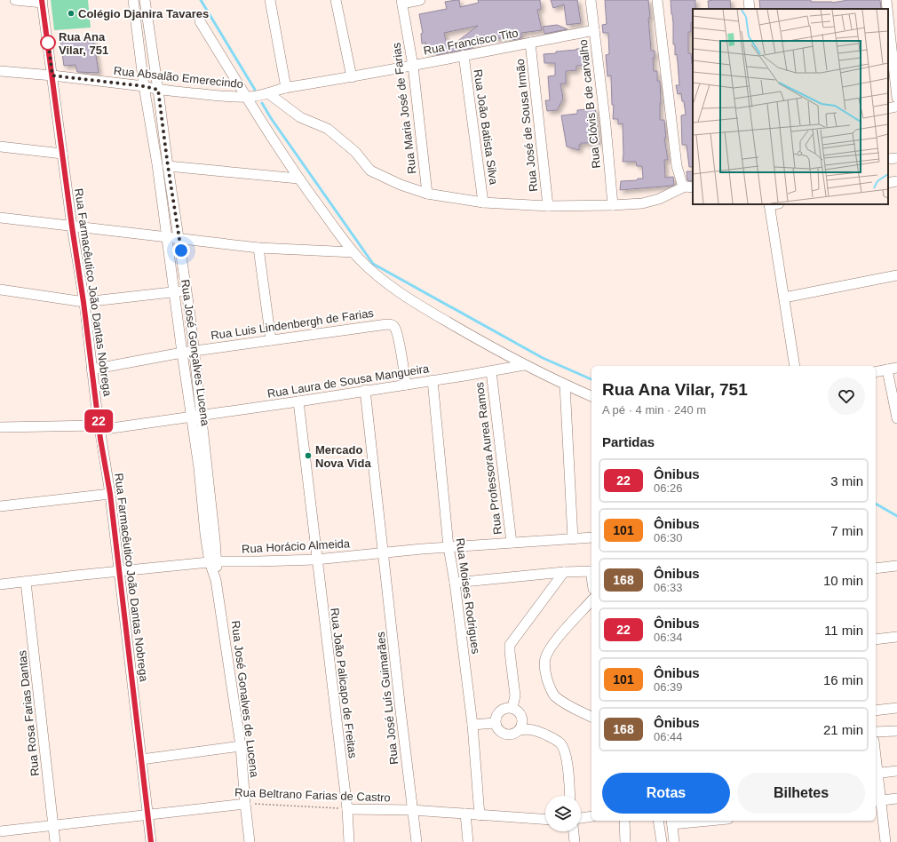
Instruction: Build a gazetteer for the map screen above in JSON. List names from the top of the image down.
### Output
{
  "streets": {
    "street": [
      "Rua Francisco Tito",
      "Rua Absalão Emerecindo",
      "Rua Clóvis B de carvalho",
      "Rua Maria José de Farias",
      "Rua José de Sousa Irmão",
      "Rua João Batista Silva",
      "Rua Farmacêutico João Dantas Nobrega",
      "Rua Luis Lindenbergh de Farias",
      "Rua José Gonçalves Lucena",
      "Rua Laura de Sousa Mangueira",
      "Rua Professora Aurea Ramos",
      "Rua Horácio Almeida",
      "Rua Moises Rodrigues",
      "Rua João Palicapo de Freitas",
      "Rua José Luís Guimarães",
      "Rua José Gonalves de Lucena",
      "Rua Rosa Farias Dantas",
      "Rua Beltrano Farias de Castro"
    ]
  },
  "crossings": [
    ["Rua Francisco Tito", "Rua Absalão Emerecindo"],
    ["Rua Francisco Tito", "Rua Clóvis B de carvalho"],
    ["Rua Francisco Tito", "Rua Maria José de Farias"],
    ["Rua Francisco Tito", "Rua José de Sousa Irmão"],
    ["Rua Francisco Tito", "Rua João Batista Silva"],
    ["Rua Absalão Emerecindo", "Rua Farmacêutico João Dantas Nobrega"],
    ["Rua Absalão Emerecindo", "Rua José Gonçalves Lucena"],
    ["Rua Farmacêutico João Dantas Nobrega", "Rua Luis Lindenbergh de Farias"],
    ["Rua Farmacêutico João Dantas Nobrega", "Rua Laura de Sousa Mangueira"],
    ["Rua Farmacêutico João Dantas Nobrega", "Rua Horácio Almeida"],
    ["Rua Farmacêutico João Dantas Nobrega", "Rua Beltrano Farias de Castro"],
    ["Rua Luis Lindenbergh de Farias", "Rua José Gonçalves Lucena"],
    ["Rua Luis Lindenbergh de Farias", "Rua Laura de Sousa Mangueira"],
    ["Rua José Gonçalves Lucena", "Rua Laura de Sousa Mangueira"],
    ["Rua José Gonçalves Lucena", "Rua Horácio Almeida"],
    ["Rua José Gonçalves Lucena", "Rua José Gonalves de Lucena"],
    ["Rua Laura de Sousa Mangueira", "Rua Professora Aurea Ramos"],
    ["Rua Laura de Sousa Mangueira", "Rua Moises Rodrigues"],
    ["Rua Laura de Sousa Mangueira", "Rua João Palicapo de Freitas"],
    ["Rua Laura de Sousa Mangueira", "Rua José Luís Guimarães"],
    ["Rua Professora Aurea Ramos", "Rua Horácio Almeida"],
    ["Rua Horácio Almeida", "Rua Moises Rodrigues"],
    ["Rua Horácio Almeida", "Rua João Palicapo de Freitas"],
    ["Rua Horácio Almeida", "Rua José Luís Guimarães"],
    ["Rua Horácio Almeida", "Rua José Gonalves de Lucena"],
    ["Rua Horácio Almeida", "Rua Rosa Farias Dantas"],
    ["Rua Moises Rodrigues", "Rua Beltrano Farias de Castro"],
    ["Rua João Palicapo de Freitas", "Rua Beltrano Farias de Castro"],
    ["Rua José Luís Guimarães", "Rua Beltrano Farias de Castro"],
    ["Rua José Gonalves de Lucena", "Rua Beltrano Farias de Castro"],
    ["Rua Rosa Farias Dantas", "Rua Beltrano Farias de Castro"]
  ],
  "places": ["Colégio Djanira Tavares", "Rua Ana Vilar, 751", "Mercado Nova Vida"],
  "lines": ["bus line 22"],
  "page": {
    "on_map": "22",
    "heading": [
      ["Rua Ana Vilar, 751", "A pé · 4 min · 240 m"],
      "Partidas"
    ],
    "list": [
      {
        "mark": "22",
        "name": "Ônibus",
        "note": "06:26",
        "value": "3 min"
      },
      {
        "mark": "101",
        "name": "Ônibus",
        "note": "06:30",
        "value": "7 min"
      },
      {
        "mark": "168",
        "name": "Ônibus",
        "note": "06:33",
        "value": "10 min"
      },
      {
        "mark": "22",
        "name": "Ônibus",
        "note": "06:34",
        "value": "11 min"
      },
      {
        "mark": "101",
        "name": "Ônibus",
        "note": "06:39",
        "value": "16 min"
      },
      {
        "mark": "168",
        "name": "Ônibus",
        "note": "06:44",
        "value": "21 min"
      }
    ],
    "buttons": ["Rotas", "Bilhetes"]
  }
}
